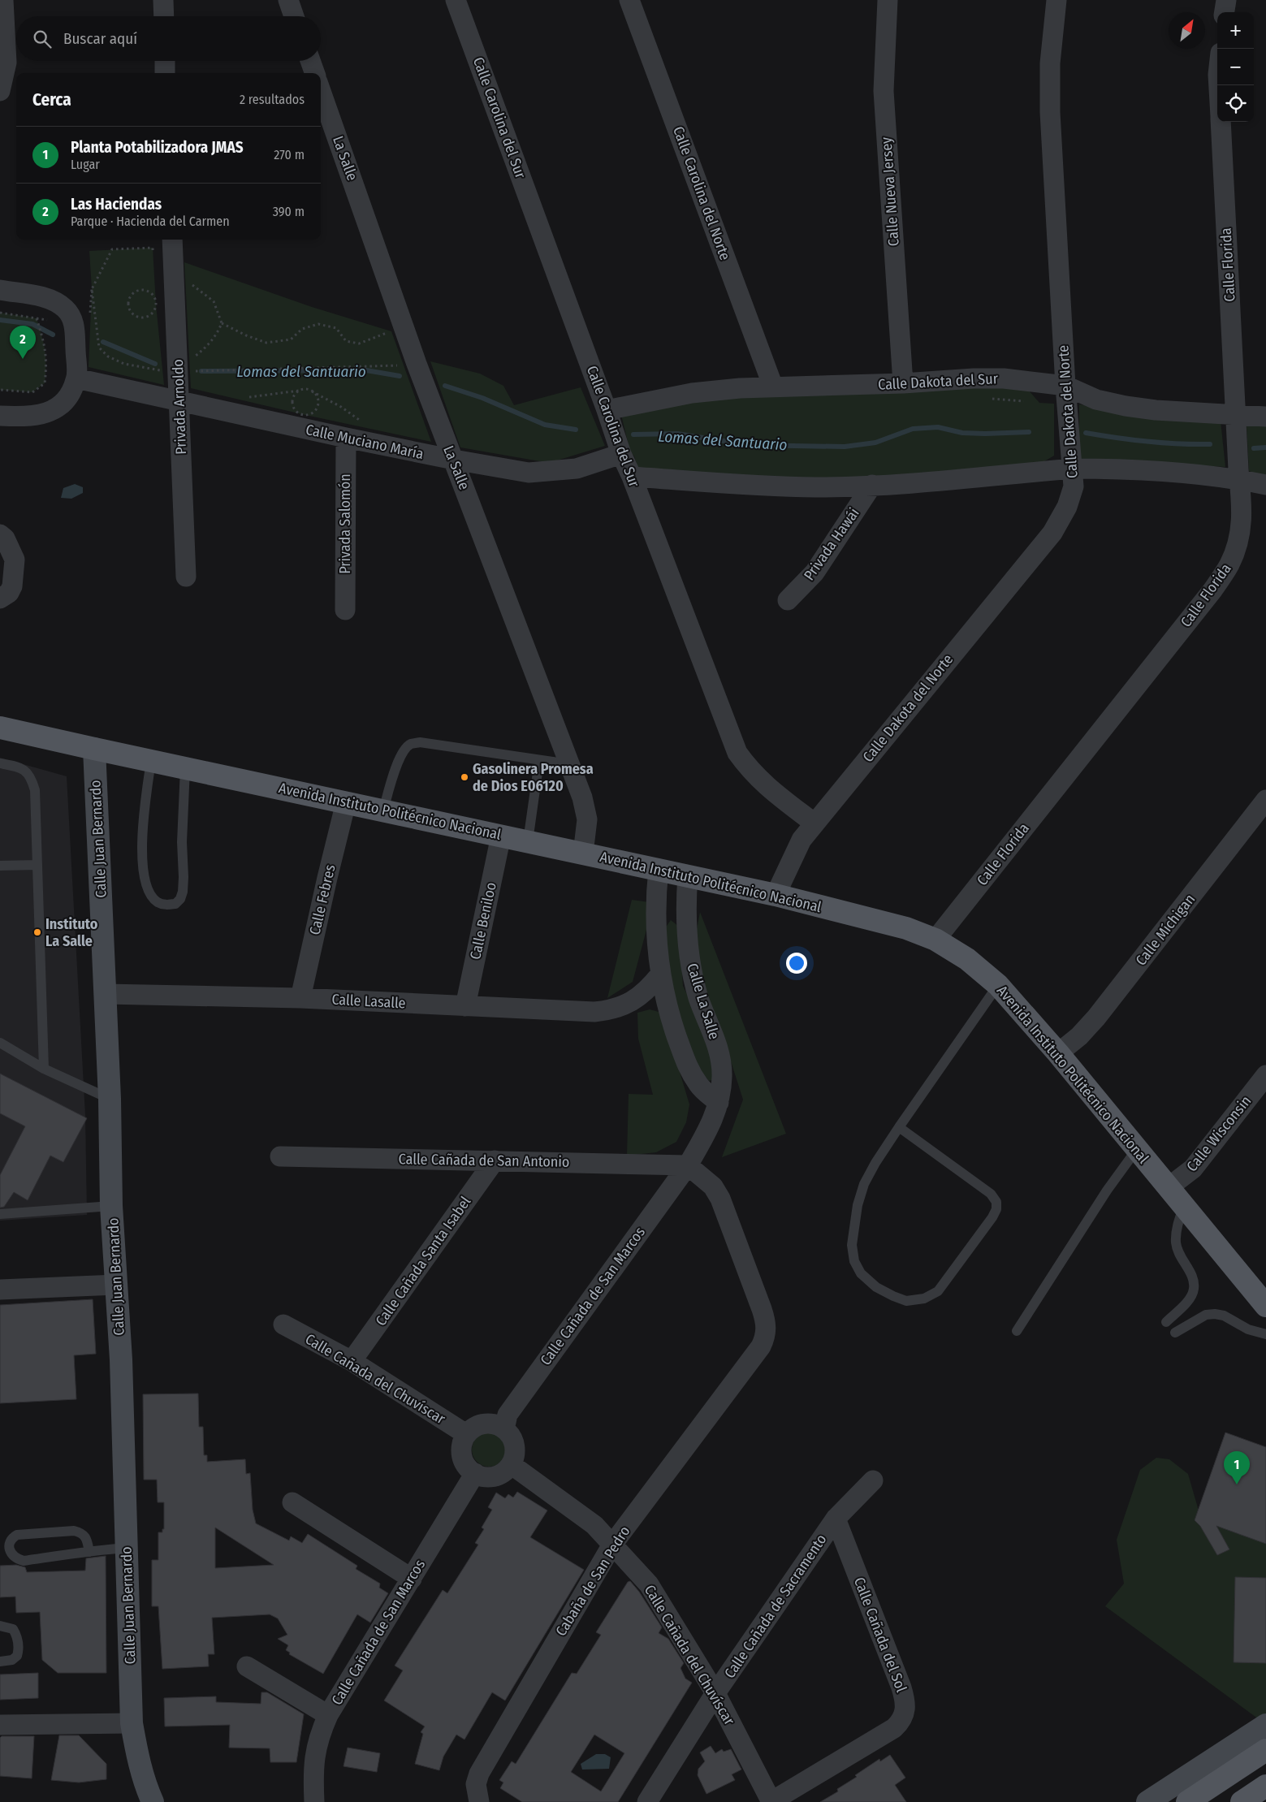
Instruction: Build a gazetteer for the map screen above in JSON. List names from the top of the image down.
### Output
{
  "streets": {
    "main road": ["Avenida Instituto Politécnico Nacional"],
    "street": [
      "Calle Carolina del Sur",
      "La Salle",
      "Calle Nueva Jersey",
      "Calle Carolina del Norte",
      "Calle Florida",
      "Calle Dakota del Sur",
      "Privada Arnoldo",
      "Calle Dakota del Norte",
      "Calle Muciano María",
      "Privada Salomón",
      "Privada Hawái",
      "Calle Juan Bernardo",
      "Calle Febres",
      "Calle Beniloo",
      "Calle Míchigan",
      "Calle Lasalle",
      "Calle La Salle",
      "Calle Wisconsin",
      "Calle Cañada de San Antonio",
      "Calle Cañada Santa Isabel",
      "Calle Cañada de San Marcos",
      "Calle Cañada del Chuvíscar",
      "Cabaña de San Pedro",
      "Calle Cañada de Sacramento",
      "Calle Cañada del Sol"
    ]
  },
  "crossings": [
    ["Calle Carolina del Sur", "Calle Dakota del Sur"],
    ["Calle Carolina del Sur", "Calle Dakota del Norte"],
    ["Calle Carolina del Sur", "Calle Muciano María"],
    ["La Salle", "Calle Muciano María"],
    ["La Salle", "Avenida Instituto Politécnico Nacional"],
    ["Calle Nueva Jersey", "Calle Dakota del Sur"],
    ["Calle Carolina del Norte", "Calle Dakota del Sur"],
    ["Calle Florida", "Calle Dakota del Sur"],
    ["Calle Florida", "Avenida Instituto Politécnico Nacional"],
    ["Calle Dakota del Sur", "Calle Dakota del Norte"],
    ["Privada Arnoldo", "Calle Muciano María"],
    ["Calle Dakota del Norte", "Avenida Instituto Politécnico Nacional"],
    ["Calle Muciano María", "Privada Salomón"],
    ["Avenida Instituto Politécnico Nacional", "Calle Juan Bernardo"],
    ["Avenida Instituto Politécnico Nacional", "Calle Febres"],
    ["Avenida Instituto Politécnico Nacional", "Calle Beniloo"],
    ["Avenida Instituto Politécnico Nacional", "Calle Míchigan"],
    ["Avenida Instituto Politécnico Nacional", "Calle La Salle"],
    ["Avenida Instituto Politécnico Nacional", "Calle Wisconsin"],
    ["Calle Juan Bernardo", "Calle Lasalle"],
    ["Calle Febres", "Calle Lasalle"],
    ["Calle Beniloo", "Calle Lasalle"],
    ["Calle La Salle", "Calle Cañada de San Antonio"],
    ["Calle La Salle", "Calle Cañada de San Marcos"],
    ["Calle La Salle", "Cabaña de San Pedro"],
    ["Calle Cañada de San Antonio", "Calle Cañada Santa Isabel"],
    ["Calle Cañada de San Antonio", "Calle Cañada de San Marcos"],
    ["Calle Cañada de San Antonio", "Cabaña de San Pedro"],
    ["Calle Cañada Santa Isabel", "Calle Cañada del Chuvíscar"],
    ["Calle Cañada de San Marcos", "Calle Cañada del Chuvíscar"],
    ["Calle Cañada de San Marcos", "Cabaña de San Pedro"],
    ["Calle Cañada del Chuvíscar", "Cabaña de San Pedro"],
    ["Calle Cañada del Chuvíscar", "Calle Cañada de Sacramento"],
    ["Calle Cañada del Chuvíscar", "Calle Cañada del Sol"],
    ["Calle Cañada de Sacramento", "Calle Cañada del Sol"]
  ],
  "water": ["Lomas del Santuario"],
  "places": ["Gasolinera Promesa de Dios E06120", "Instituto La Salle"],
  "north": "top right",
  "page": {
    "map_buttons": ["+", "−"],
    "search": "Buscar aquí",
    "heading": ["Cerca", "2 resultados"],
    "list": [
      {
        "mark": "1",
        "name": "Planta Potabilizadora JMAS",
        "note": "Lugar",
        "value": "270 m"
      },
      {
        "mark": "2",
        "name": "Las Haciendas",
        "note": "Parque · Hacienda del Carmen",
        "value": "390 m"
      }
    ],
    "pins": ["2", "1"]
  }
}
